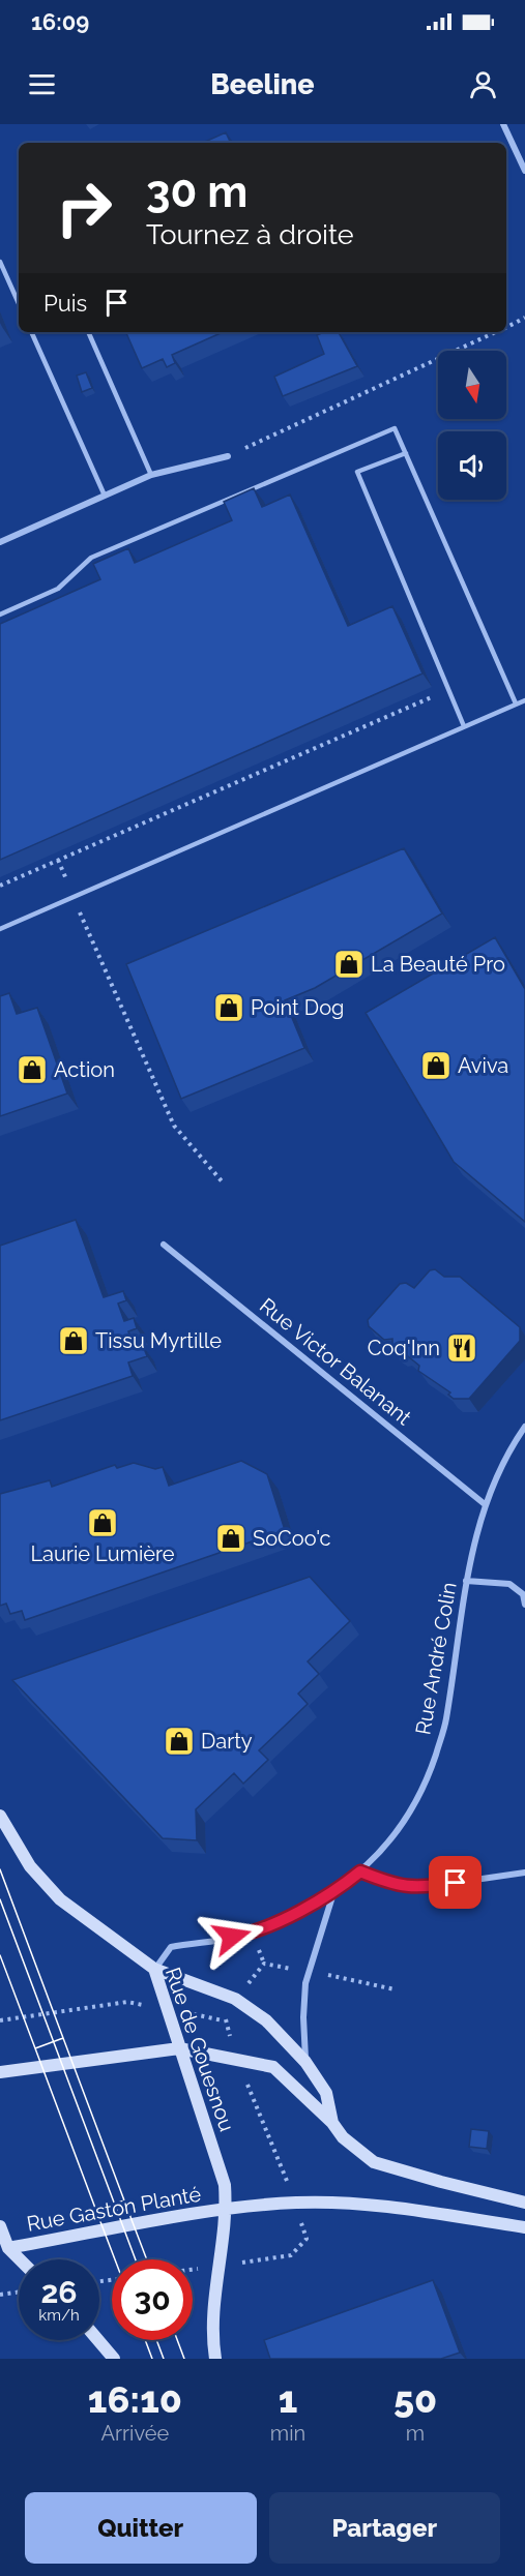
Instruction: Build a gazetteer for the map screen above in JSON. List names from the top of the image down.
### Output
{
  "streets": {
    "main road": ["Rue de Gouesnou", "Rue Gaston Planté"],
    "street": ["Rue Victor Balanant", "Rue André Colin"]
  },
  "crossings": [
    ["Rue Victor Balanant", "Rue André Colin"],
    ["Rue André Colin", "Rue de Gouesnou"],
    ["Rue de Gouesnou", "Rue Gaston Planté"]
  ],
  "places": {
    "shop": [
      "La Beauté Pro",
      "Point Dog",
      "Aviva",
      "Action",
      "Tissu Myrtille",
      "Laurie Lumière",
      "SoCoo'c",
      "Darty"
    ],
    "restaurant": ["Coq'Inn"]
  },
  "north": "bottom",
  "page": {
    "status": "16:09",
    "header": "Beeline",
    "turn": ["30 m", "Tournez à droite"],
    "then": "Puis",
    "speed": "26 km/h",
    "limit": "30",
    "eta": [
      "16:10",
      "Arrivée",
      "1",
      "min",
      "50",
      "m"
    ],
    "buttons": ["Quitter", "Partager"]
  }
}
